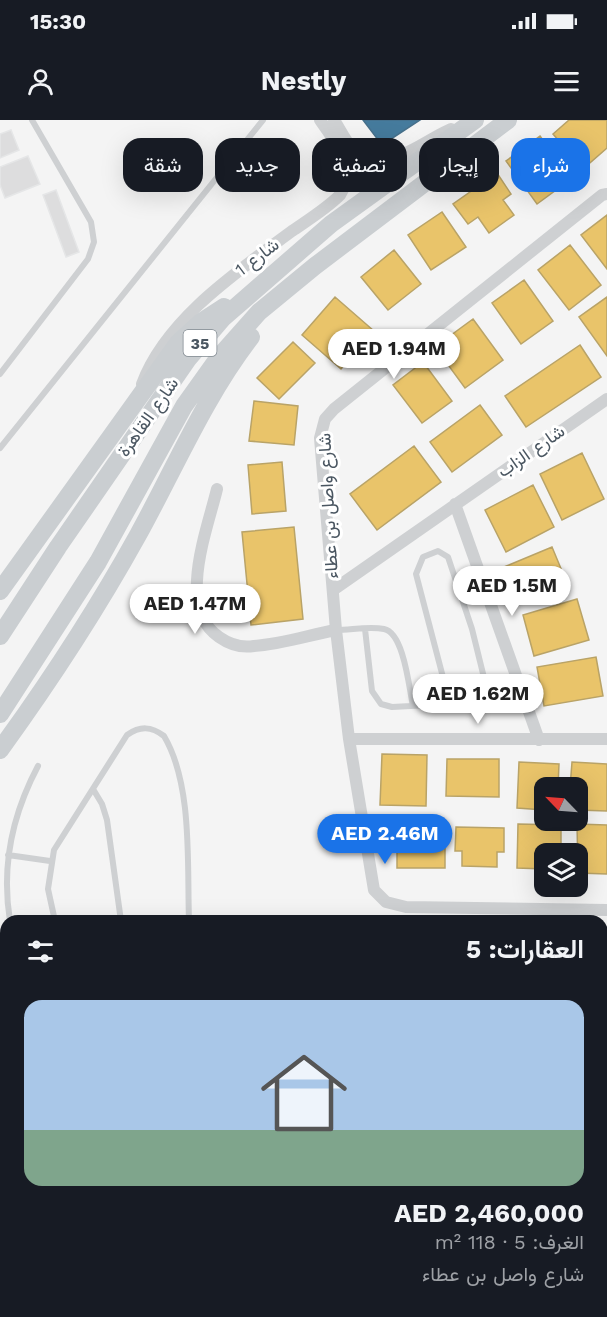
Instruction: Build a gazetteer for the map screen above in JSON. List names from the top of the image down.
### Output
{
  "streets": {
    "main road": ["35", "شارع القاهرة"],
    "street": ["شارع 1", "شارع الزاب", "شارع واصل بن عطاء"]
  },
  "crossings": [
    ["شارع الزاب", "شارع واصل بن عطاء"]
  ],
  "north": "top left",
  "page": {
    "status": "15:30",
    "header": "Nestly",
    "chip": [
      "شراء",
      "إيجار",
      "تصفية",
      "جديد",
      "شقة"
    ],
    "price": [
      "AED 1.94M",
      "AED 1.5M",
      "AED 1.47M",
      "AED 1.62M",
      "AED 2.46M"
    ],
    "heading": "العقارات: 5",
    "list": [
      {
        "name": "AED 2,460,000",
        "note": "الغرف: 5 · 118 m² · شارع واصل بن عطاء"
      }
    ]
  }
}
